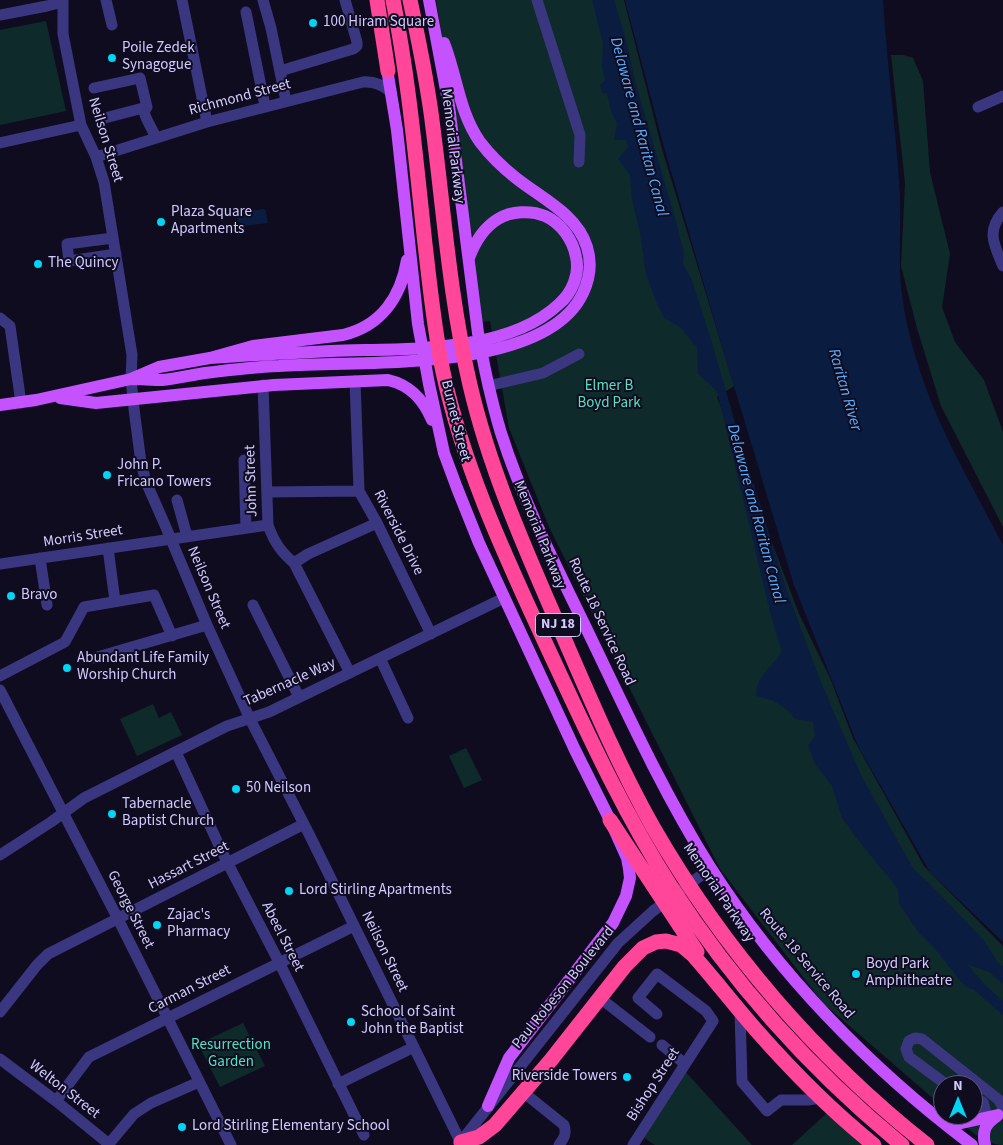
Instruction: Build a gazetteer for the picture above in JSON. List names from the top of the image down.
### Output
{
  "streets": {
    "highway": ["Memorial Parkway", "NJ 18"],
    "main road": ["Burnet Street", "Route 18 Service Road"],
    "street": [
      "Richmond Street",
      "Neilson Street",
      "John Street",
      "Riverside Drive",
      "Morris Street",
      "Tabernacle Way",
      "Hassart Street",
      "George Street",
      "Abeel Street",
      "Paul Robeson Boulevard",
      "Carman Street",
      "Bishop Street",
      "Welton Street"
    ]
  },
  "crossings": [
    ["Richmond Street", "Neilson Street"],
    ["Richmond Street", "Burnet Street"],
    ["Neilson Street", "Morris Street"],
    ["Neilson Street", "Tabernacle Way"],
    ["Neilson Street", "Hassart Street"],
    ["Neilson Street", "Paul Robeson Boulevard"],
    ["Neilson Street", "Carman Street"],
    ["Burnet Street", "Tabernacle Way"],
    ["Burnet Street", "Paul Robeson Boulevard"],
    ["John Street", "Morris Street"],
    ["John Street", "Tabernacle Way"],
    ["Riverside Drive", "Tabernacle Way"],
    ["Route 18 Service Road", "Paul Robeson Boulevard"],
    ["Tabernacle Way", "George Street"],
    ["Tabernacle Way", "Abeel Street"],
    ["Hassart Street", "George Street"],
    ["Hassart Street", "Abeel Street"],
    ["George Street", "Carman Street"],
    ["Abeel Street", "Carman Street"],
    ["Carman Street", "Welton Street"]
  ],
  "water": ["Delaware and Raritan Canal", "Raritan River"],
  "parks": ["Elmer B Boyd Park", "Resurrection Garden"],
  "places": [
    "100 Hiram Square",
    "Poile Zedek Synagogue",
    "Plaza Square Apartments",
    "The Quincy",
    "John P. Fricano Towers",
    "Bravo",
    "Abundant Life Family Worship Church",
    "50 Neilson",
    "Tabernacle Baptist Church",
    "Lord Stirling Apartments",
    "Zajac's Pharmacy",
    "Boyd Park Amphitheatre",
    "School of Saint John the Baptist",
    "Riverside Towers",
    "Lord Stirling Elementary School"
  ],
  "north": "top"
}
